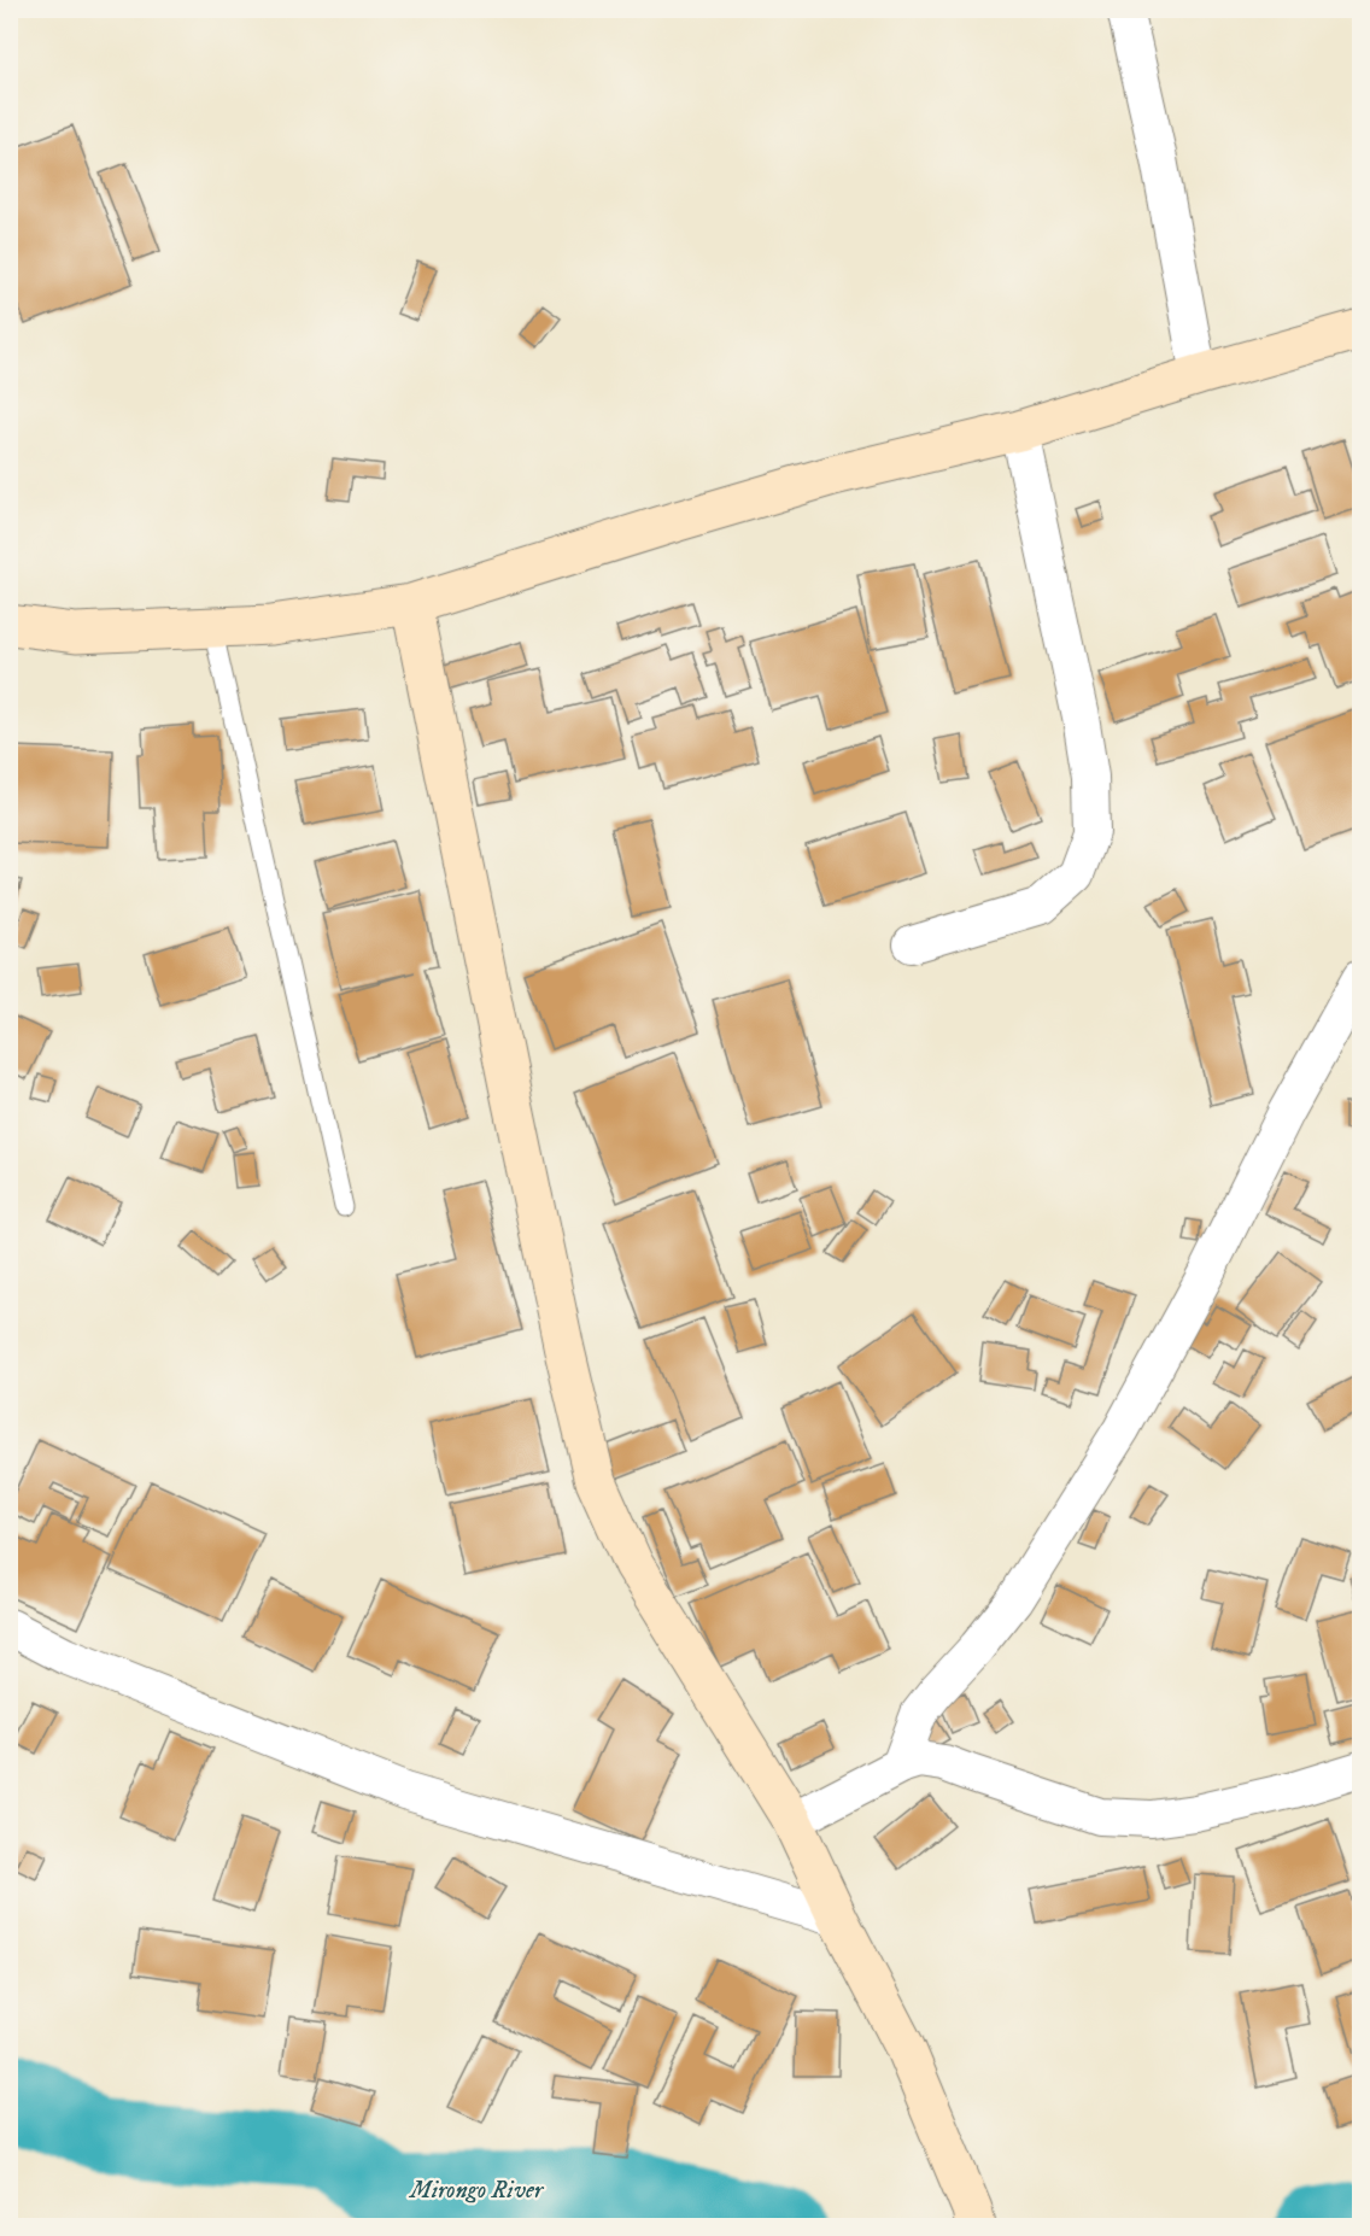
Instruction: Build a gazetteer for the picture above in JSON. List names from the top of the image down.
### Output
{
  "water": ["Mirongo River"]
}
